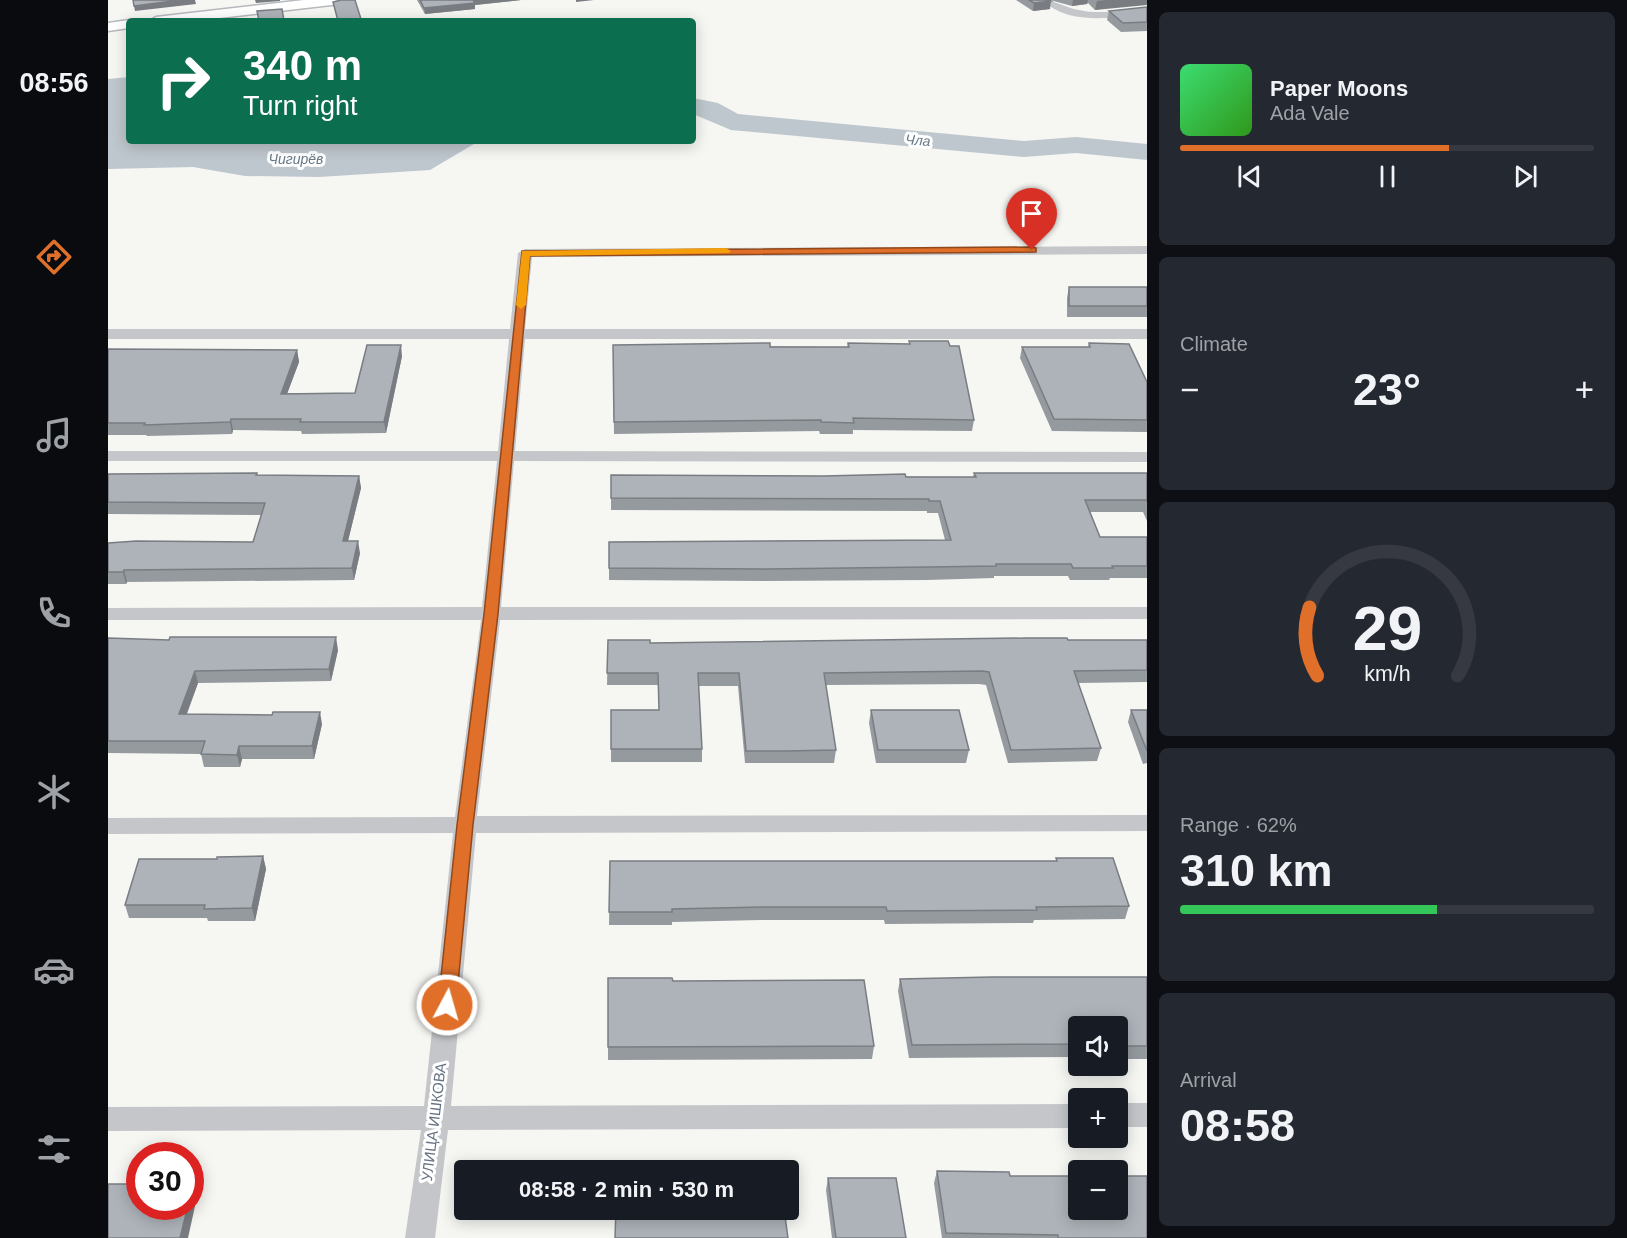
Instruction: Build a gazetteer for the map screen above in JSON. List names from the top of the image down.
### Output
{
  "streets": {
    "street": ["УЛИЦА ИШКОВА"]
  },
  "water": ["Чла", "Чигирёв"],
  "page": {
    "tabs": "08:56",
    "turn": ["340 m", "Turn right"],
    "song": ["Paper Moons", "Ada Vale"],
    "tile": [
      "Climate",
      ["Range · 62%", "310 km"],
      ["Arrival", "08:58"]
    ],
    "heat": ["−", "23°", "+"],
    "map_buttons": ["+", "−"],
    "limit": "30",
    "trip": "08:58 · 2 min · 530 m",
    "gauge": ["29", "km/h"]
  }
}
